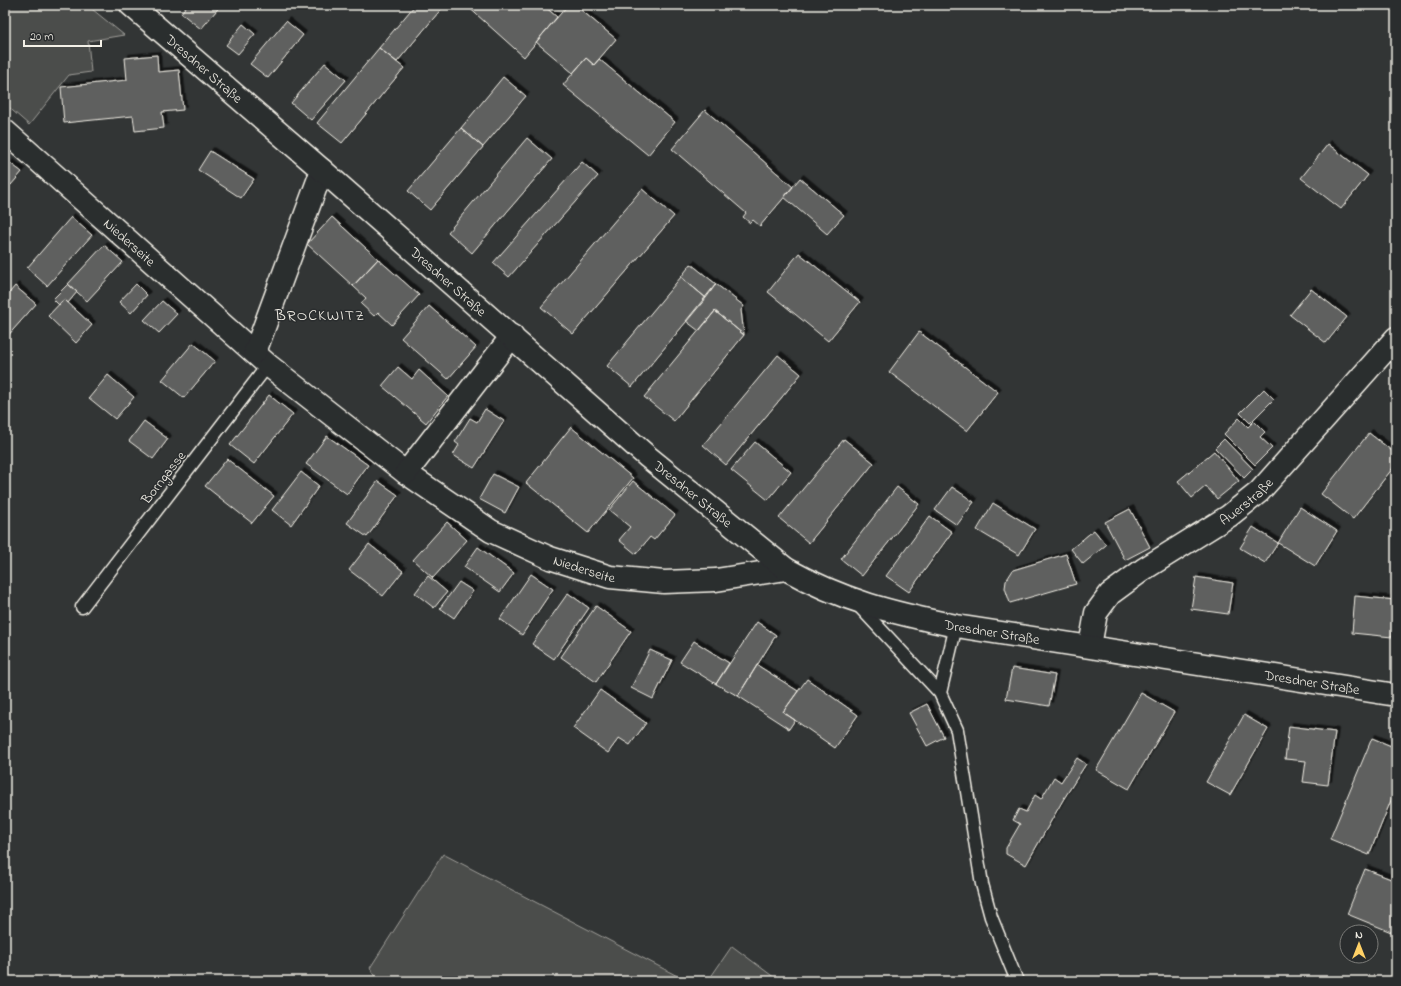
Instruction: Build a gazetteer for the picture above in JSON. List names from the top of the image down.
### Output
{
  "streets": {
    "street": ["Dresdner Straße", "Niederseite", "Auerstraße"],
    "lane": ["Borngasse"]
  },
  "crossings": [
    ["Dresdner Straße", "Niederseite"],
    ["Dresdner Straße", "Auerstraße"],
    ["Niederseite", "Borngasse"]
  ],
  "districts": ["BROCKWITZ"],
  "scale_bar": "20 m",
  "north": "top"
}
